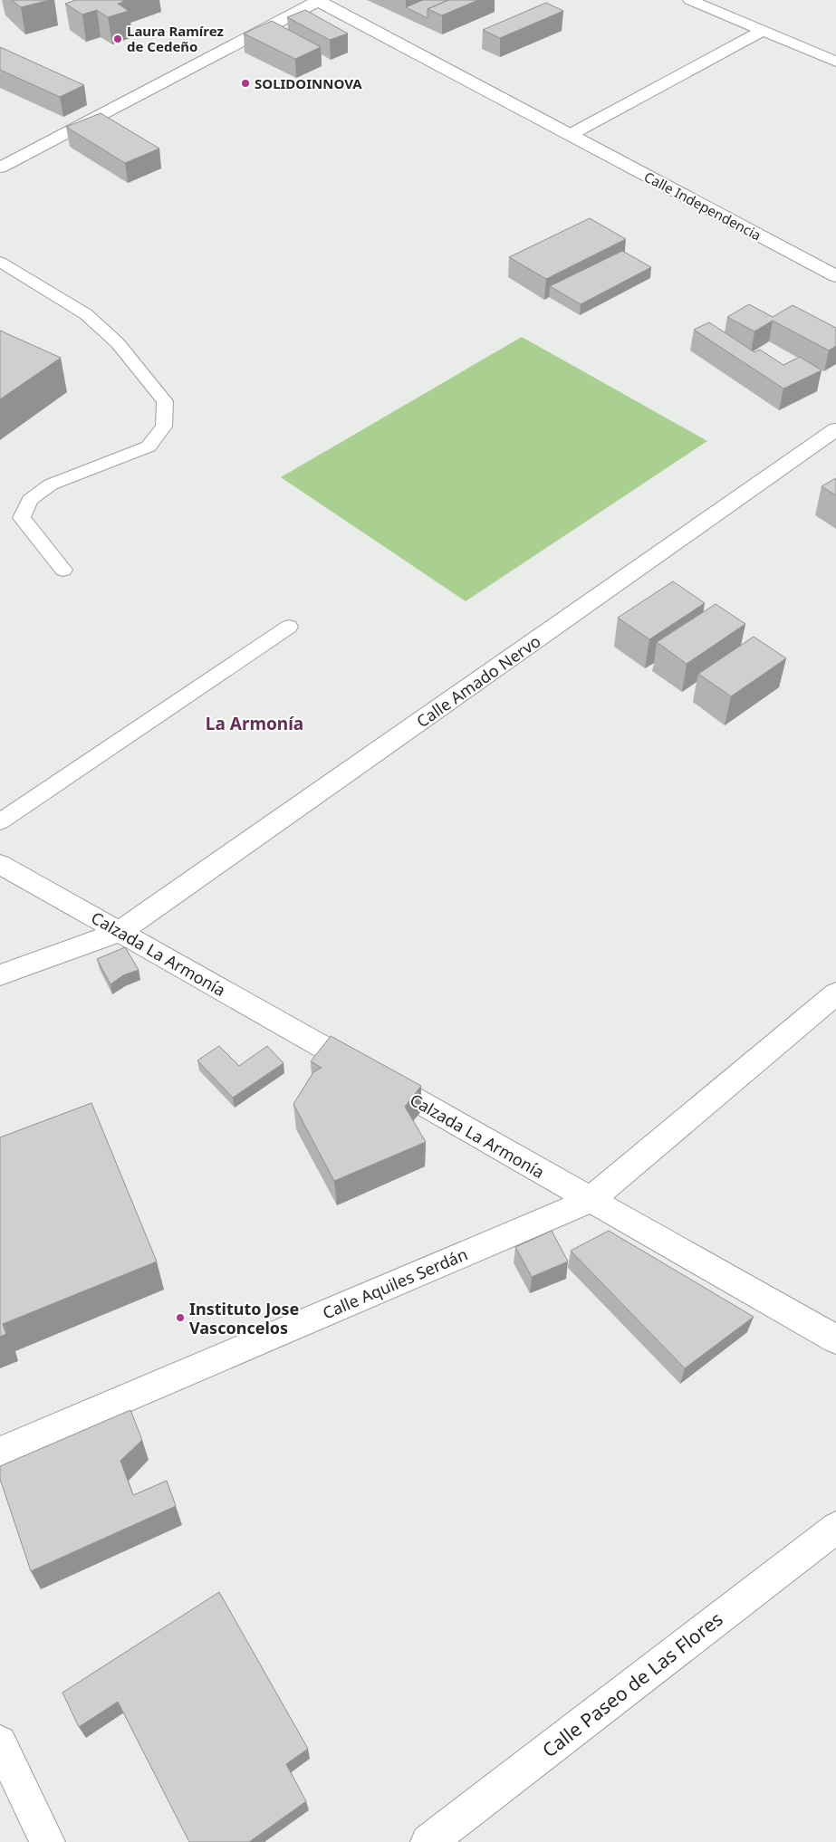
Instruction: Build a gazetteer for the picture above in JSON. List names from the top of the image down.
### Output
{
  "streets": {
    "street": [
      "Calle Independencia",
      "Calle Amado Nervo",
      "Calzada La Armonía",
      "Calle Aquiles Serdán",
      "Calle Paseo de Las Flores"
    ]
  },
  "crossings": [
    ["Calle Amado Nervo", "Calzada La Armonía"],
    ["Calzada La Armonía", "Calle Aquiles Serdán"]
  ],
  "districts": ["La Armonía"],
  "places": ["Laura Ramírez de Cedeño", "SOLIDOINNOVA", "Instituto Jose Vasconcelos"]
}
